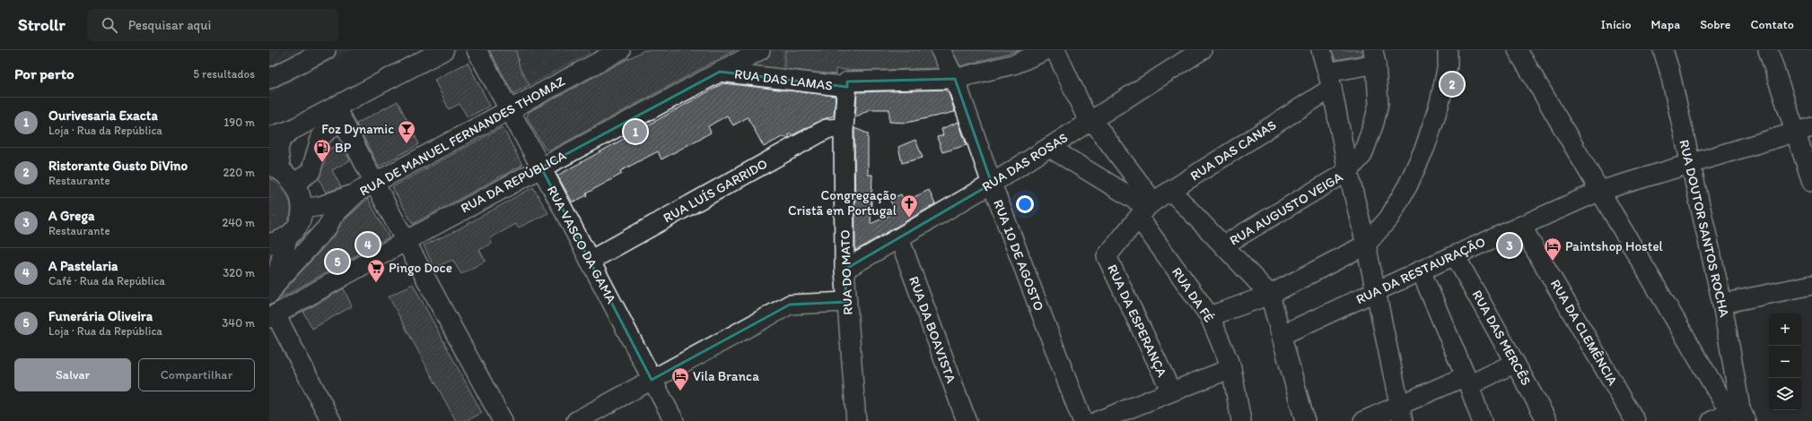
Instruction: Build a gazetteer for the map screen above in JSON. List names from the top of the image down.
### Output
{
  "streets": {
    "street": [
      "RUA DAS LAMAS",
      "RUA DE MANUEL FERNANDES THOMAZ",
      "RUA DAS CANAS",
      "RUA DAS ROSAS",
      "RUA DA REPÚBLICA",
      "RUA LUÍS GARRIDO",
      "RUA AUGUSTO VEIGA",
      "RUA DOUTOR SANTOS ROCHA",
      "RUA VASCO DA GAMA",
      "RUA 10 DE AGOSTO",
      "RUA DA RESTAURAÇÃO",
      "RUA DO MATO",
      "RUA DA FÉ",
      "RUA DA ESPERANÇA",
      "RUA DA BOAVISTA",
      "RUA DA CLEMÊNCIA",
      "RUA DAS MERCÊS"
    ]
  },
  "crossings": [
    ["RUA DAS LAMAS", "RUA DA REPÚBLICA"],
    ["RUA DAS LAMAS", "RUA 10 DE AGOSTO"],
    ["RUA DAS LAMAS", "RUA DO MATO"],
    ["RUA DE MANUEL FERNANDES THOMAZ", "RUA VASCO DA GAMA"],
    ["RUA DAS CANAS", "RUA DA FÉ"],
    ["RUA DAS CANAS", "RUA DA ESPERANÇA"],
    ["RUA DAS ROSAS", "RUA 10 DE AGOSTO"],
    ["RUA DAS ROSAS", "RUA DO MATO"],
    ["RUA DAS ROSAS", "RUA DA FÉ"],
    ["RUA DAS ROSAS", "RUA DA BOAVISTA"],
    ["RUA DA REPÚBLICA", "RUA VASCO DA GAMA"],
    ["RUA LUÍS GARRIDO", "RUA VASCO DA GAMA"],
    ["RUA LUÍS GARRIDO", "RUA DO MATO"],
    ["RUA DOUTOR SANTOS ROCHA", "RUA DA RESTAURAÇÃO"],
    ["RUA DA RESTAURAÇÃO", "RUA DA CLEMÊNCIA"],
    ["RUA DA RESTAURAÇÃO", "RUA DAS MERCÊS"],
    ["RUA DA FÉ", "RUA DA ESPERANÇA"]
  ],
  "places": {
    "bar": ["Foz Dynamic"],
    "fuel station": ["BP"],
    "church": ["Congregação Cristã em Portugal"],
    "hotel": ["Paintshop Hostel", "Vila Branca"],
    "supermarket": ["Pingo Doce"]
  },
  "page": {
    "header": "Strollr",
    "search": "Pesquisar aqui",
    "nav": [
      "Início",
      "Mapa",
      "Sobre",
      "Contato"
    ],
    "heading": ["Por perto", "5 resultados"],
    "pins": [
      "2",
      "1",
      "4",
      "3",
      "5"
    ],
    "list": [
      {
        "mark": "1",
        "name": "Ourivesaria Exacta",
        "note": "Loja · Rua da República",
        "value": "190 m"
      },
      {
        "mark": "2",
        "name": "Ristorante Gusto DiVino",
        "note": "Restaurante",
        "value": "220 m"
      },
      {
        "mark": "3",
        "name": "A Grega",
        "note": "Restaurante",
        "value": "240 m"
      },
      {
        "mark": "4",
        "name": "A Pastelaria",
        "note": "Café · Rua da República",
        "value": "320 m"
      },
      {
        "mark": "5",
        "name": "Funerária Oliveira",
        "note": "Loja · Rua da República",
        "value": "340 m"
      }
    ],
    "map_buttons": ["+", "−"],
    "buttons": ["Salvar", "Compartilhar"]
  }
}
